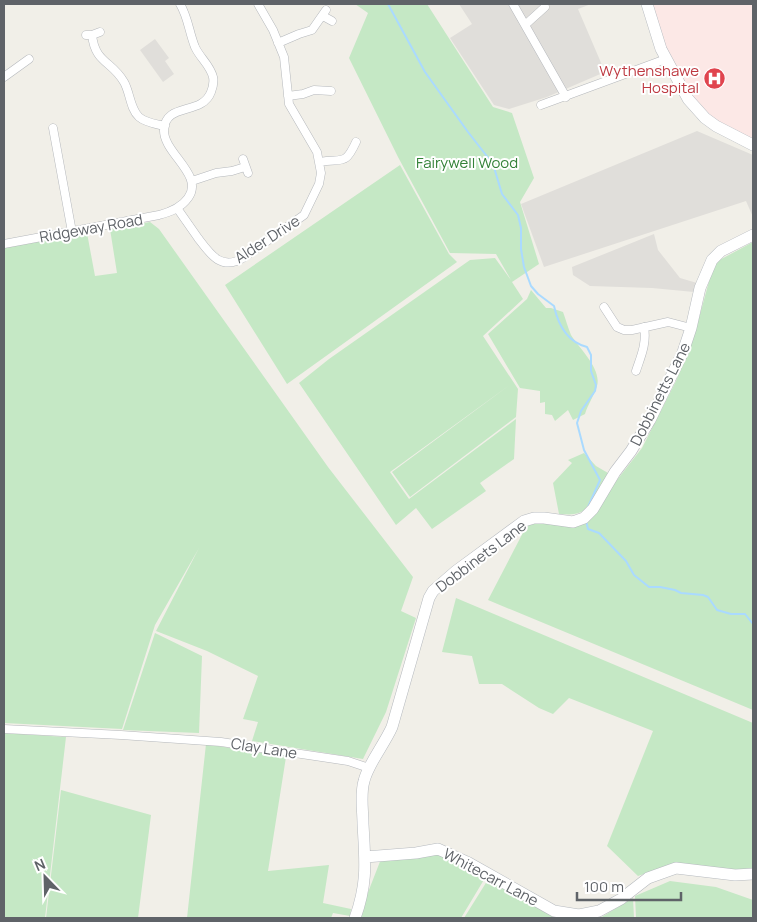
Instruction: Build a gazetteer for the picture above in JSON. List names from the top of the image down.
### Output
{
  "streets": {
    "street": [
      "Ridgeway Road",
      "Alder Drive",
      "Dobbinetts Lane",
      "Dobbinets Lane",
      "Clay Lane",
      "Whitecarr Lane"
    ]
  },
  "crossings": [
    ["Ridgeway Road", "Alder Drive"],
    ["Dobbinetts Lane", "Dobbinets Lane"],
    ["Dobbinets Lane", "Clay Lane"]
  ],
  "parks": ["Fairywell Wood"],
  "places": {
    "hospital": ["Wythenshawe Hospital"]
  },
  "scale_bar": "100 m",
  "north": "top left"
}
